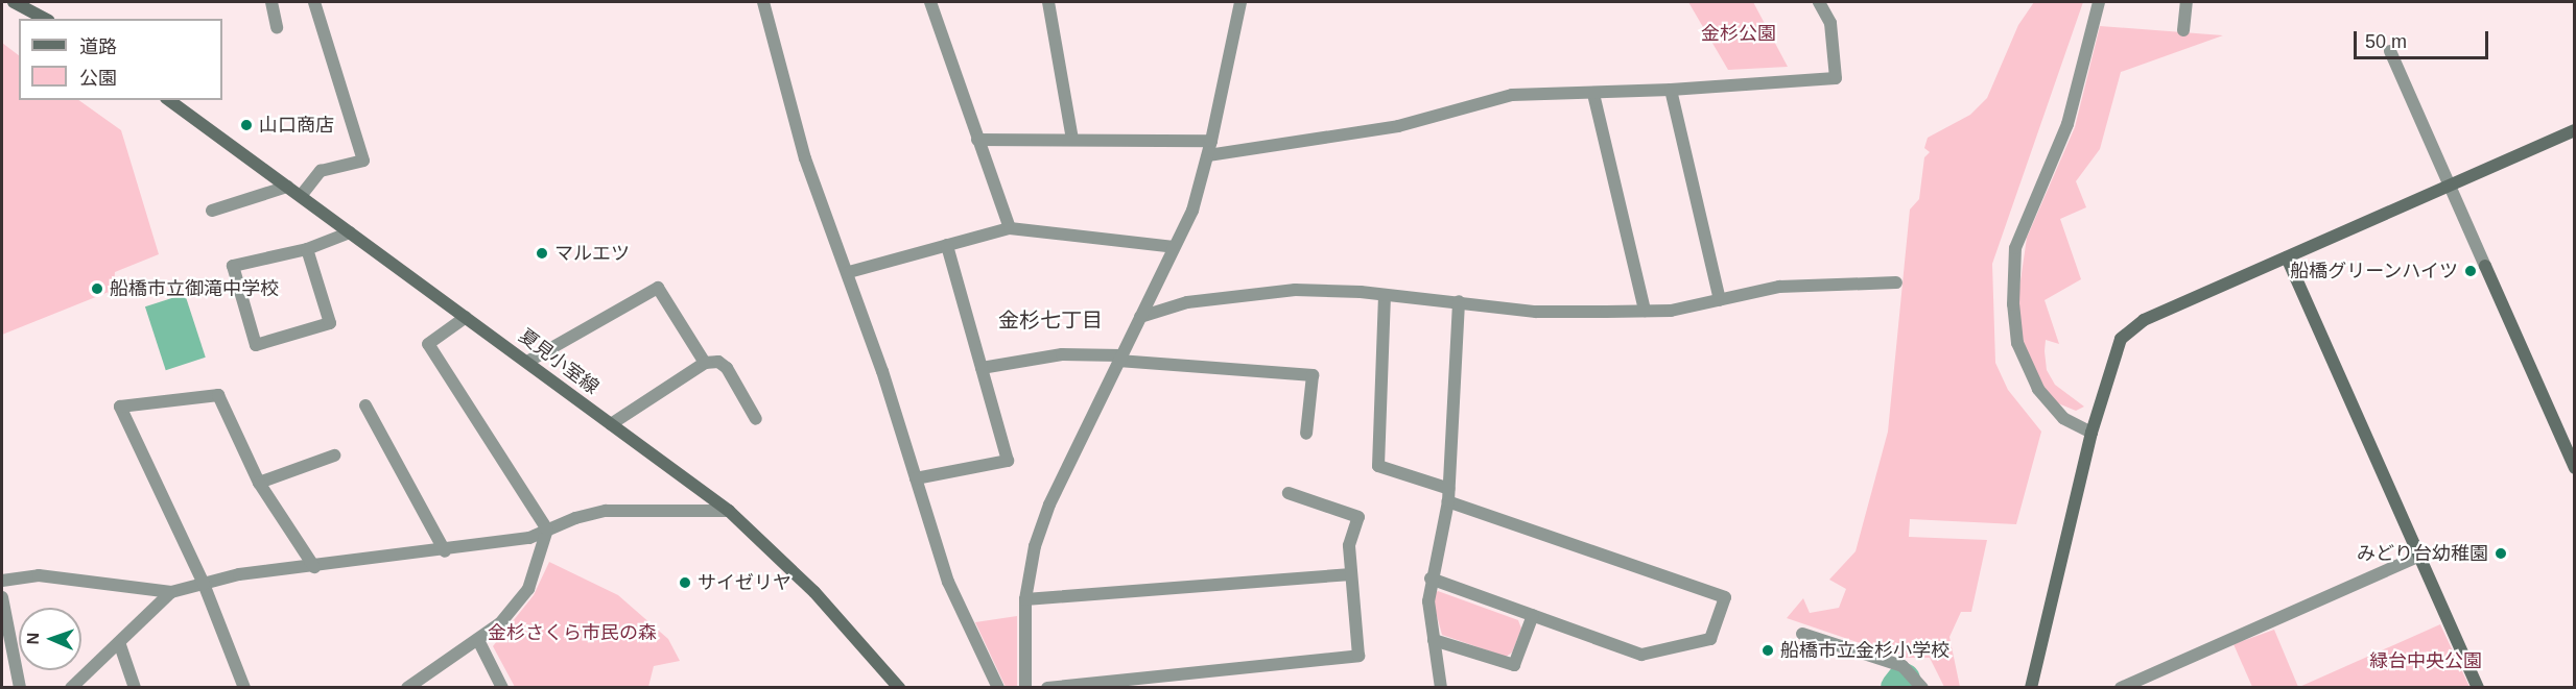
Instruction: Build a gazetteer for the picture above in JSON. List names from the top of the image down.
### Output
{
  "streets": {
    "street": ["夏見小室線"]
  },
  "districts": ["金杉七丁目"],
  "parks": ["金杉公園", "金杉さくら市民の森", "緑台中央公園"],
  "places": [
    "山口商店",
    "マルエツ",
    "船橋グリーンハイツ",
    "船橋市立御滝中学校",
    "みどり台幼稚園",
    "サイゼリヤ",
    "船橋市立金杉小学校"
  ],
  "legend": ["道路", "公園"],
  "scale_bar": "50 m",
  "north": "left"
}
